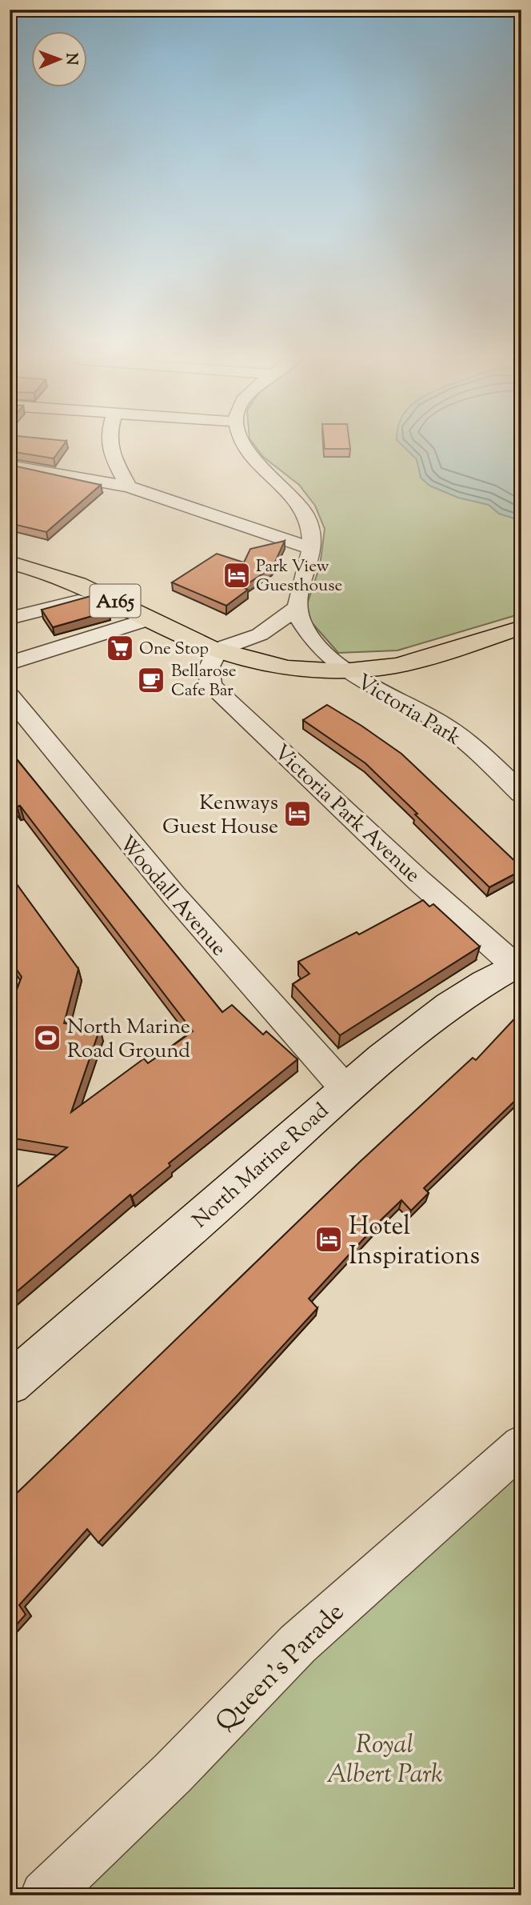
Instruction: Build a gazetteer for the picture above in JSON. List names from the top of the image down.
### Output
{
  "streets": {
    "main road": ["A165", "North Marine Road"],
    "street": [
      "Victoria Park",
      "Victoria Park Avenue",
      "Woodall Avenue",
      "Queen's Parade"
    ]
  },
  "crossings": [
    ["A165", "Victoria Park"],
    ["A165", "Victoria Park Avenue"],
    ["Victoria Park Avenue", "North Marine Road"],
    ["Woodall Avenue", "North Marine Road"]
  ],
  "parks": ["Royal Albert Park"],
  "places": {
    "hotel": ["Park View Guesthouse", "Kenways Guest House", "Hotel Inspirations"],
    "supermarket": ["One Stop"],
    "cafe": ["Bellarose Cafe Bar"],
    "sports": ["North Marine Road Ground"]
  },
  "north": "right"
}
